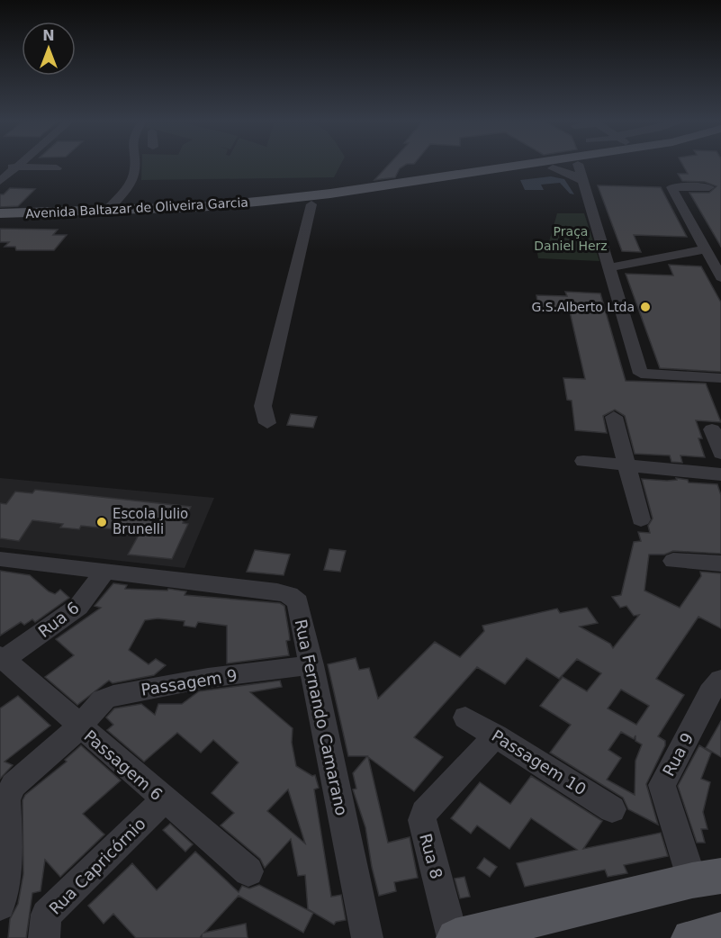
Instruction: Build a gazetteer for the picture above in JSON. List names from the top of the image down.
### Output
{
  "streets": {
    "main road": ["Avenida Baltazar de Oliveira Garcia"],
    "street": [
      "Rua 6",
      "Passagem 9",
      "Rua Fernando Camarano",
      "Rua 9",
      "Passagem 10",
      "Passagem 6",
      "Rua 8",
      "Rua Capricórnio"
    ]
  },
  "crossings": [
    ["Rua 6", "Rua Fernando Camarano"],
    ["Rua 6", "Passagem 6"],
    ["Passagem 9", "Rua Fernando Camarano"],
    ["Passagem 9", "Passagem 6"],
    ["Passagem 10", "Rua 8"],
    ["Passagem 6", "Rua Capricórnio"]
  ],
  "parks": ["Praça Daniel Herz"],
  "places": ["G.S.Alberto Ltda", "Escola Julio Brunelli"],
  "north": "top"
}
